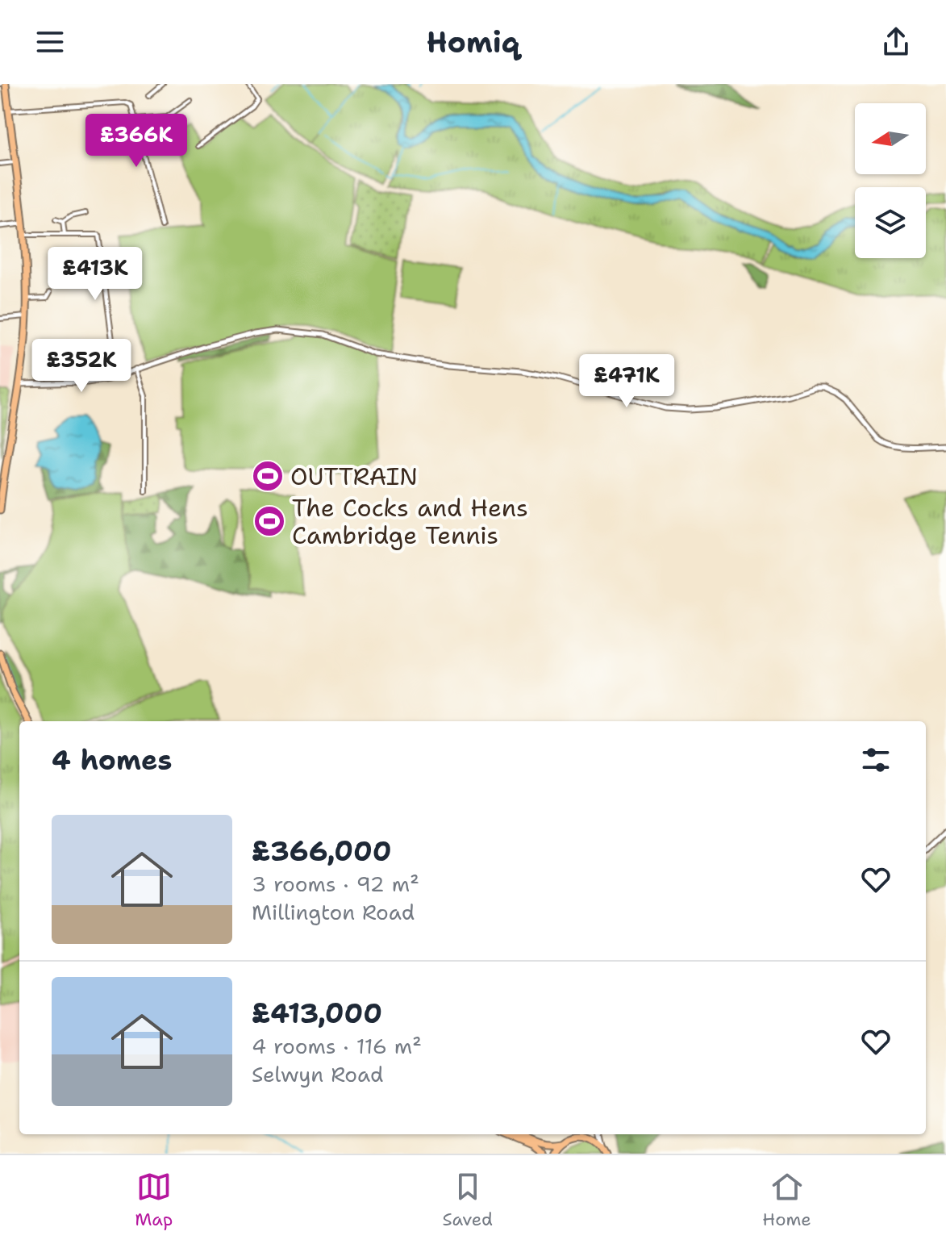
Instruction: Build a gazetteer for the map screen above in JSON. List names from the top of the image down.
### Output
{
  "places": {
    "sports": ["OUTTRAIN", "The Cocks and Hens Cambridge Tennis"]
  },
  "north": "left",
  "page": {
    "header": "Homiq",
    "price": [
      "£366K",
      "£413K",
      "£352K",
      "£471K"
    ],
    "heading": "4 homes",
    "list": [
      {
        "name": "£366,000",
        "note": "3 rooms · 92 m² · Millington Road"
      },
      {
        "name": "£413,000",
        "note": "4 rooms · 116 m² · Selwyn Road"
      }
    ],
    "tabs": ["Map", "Saved", "Home"]
  }
}
